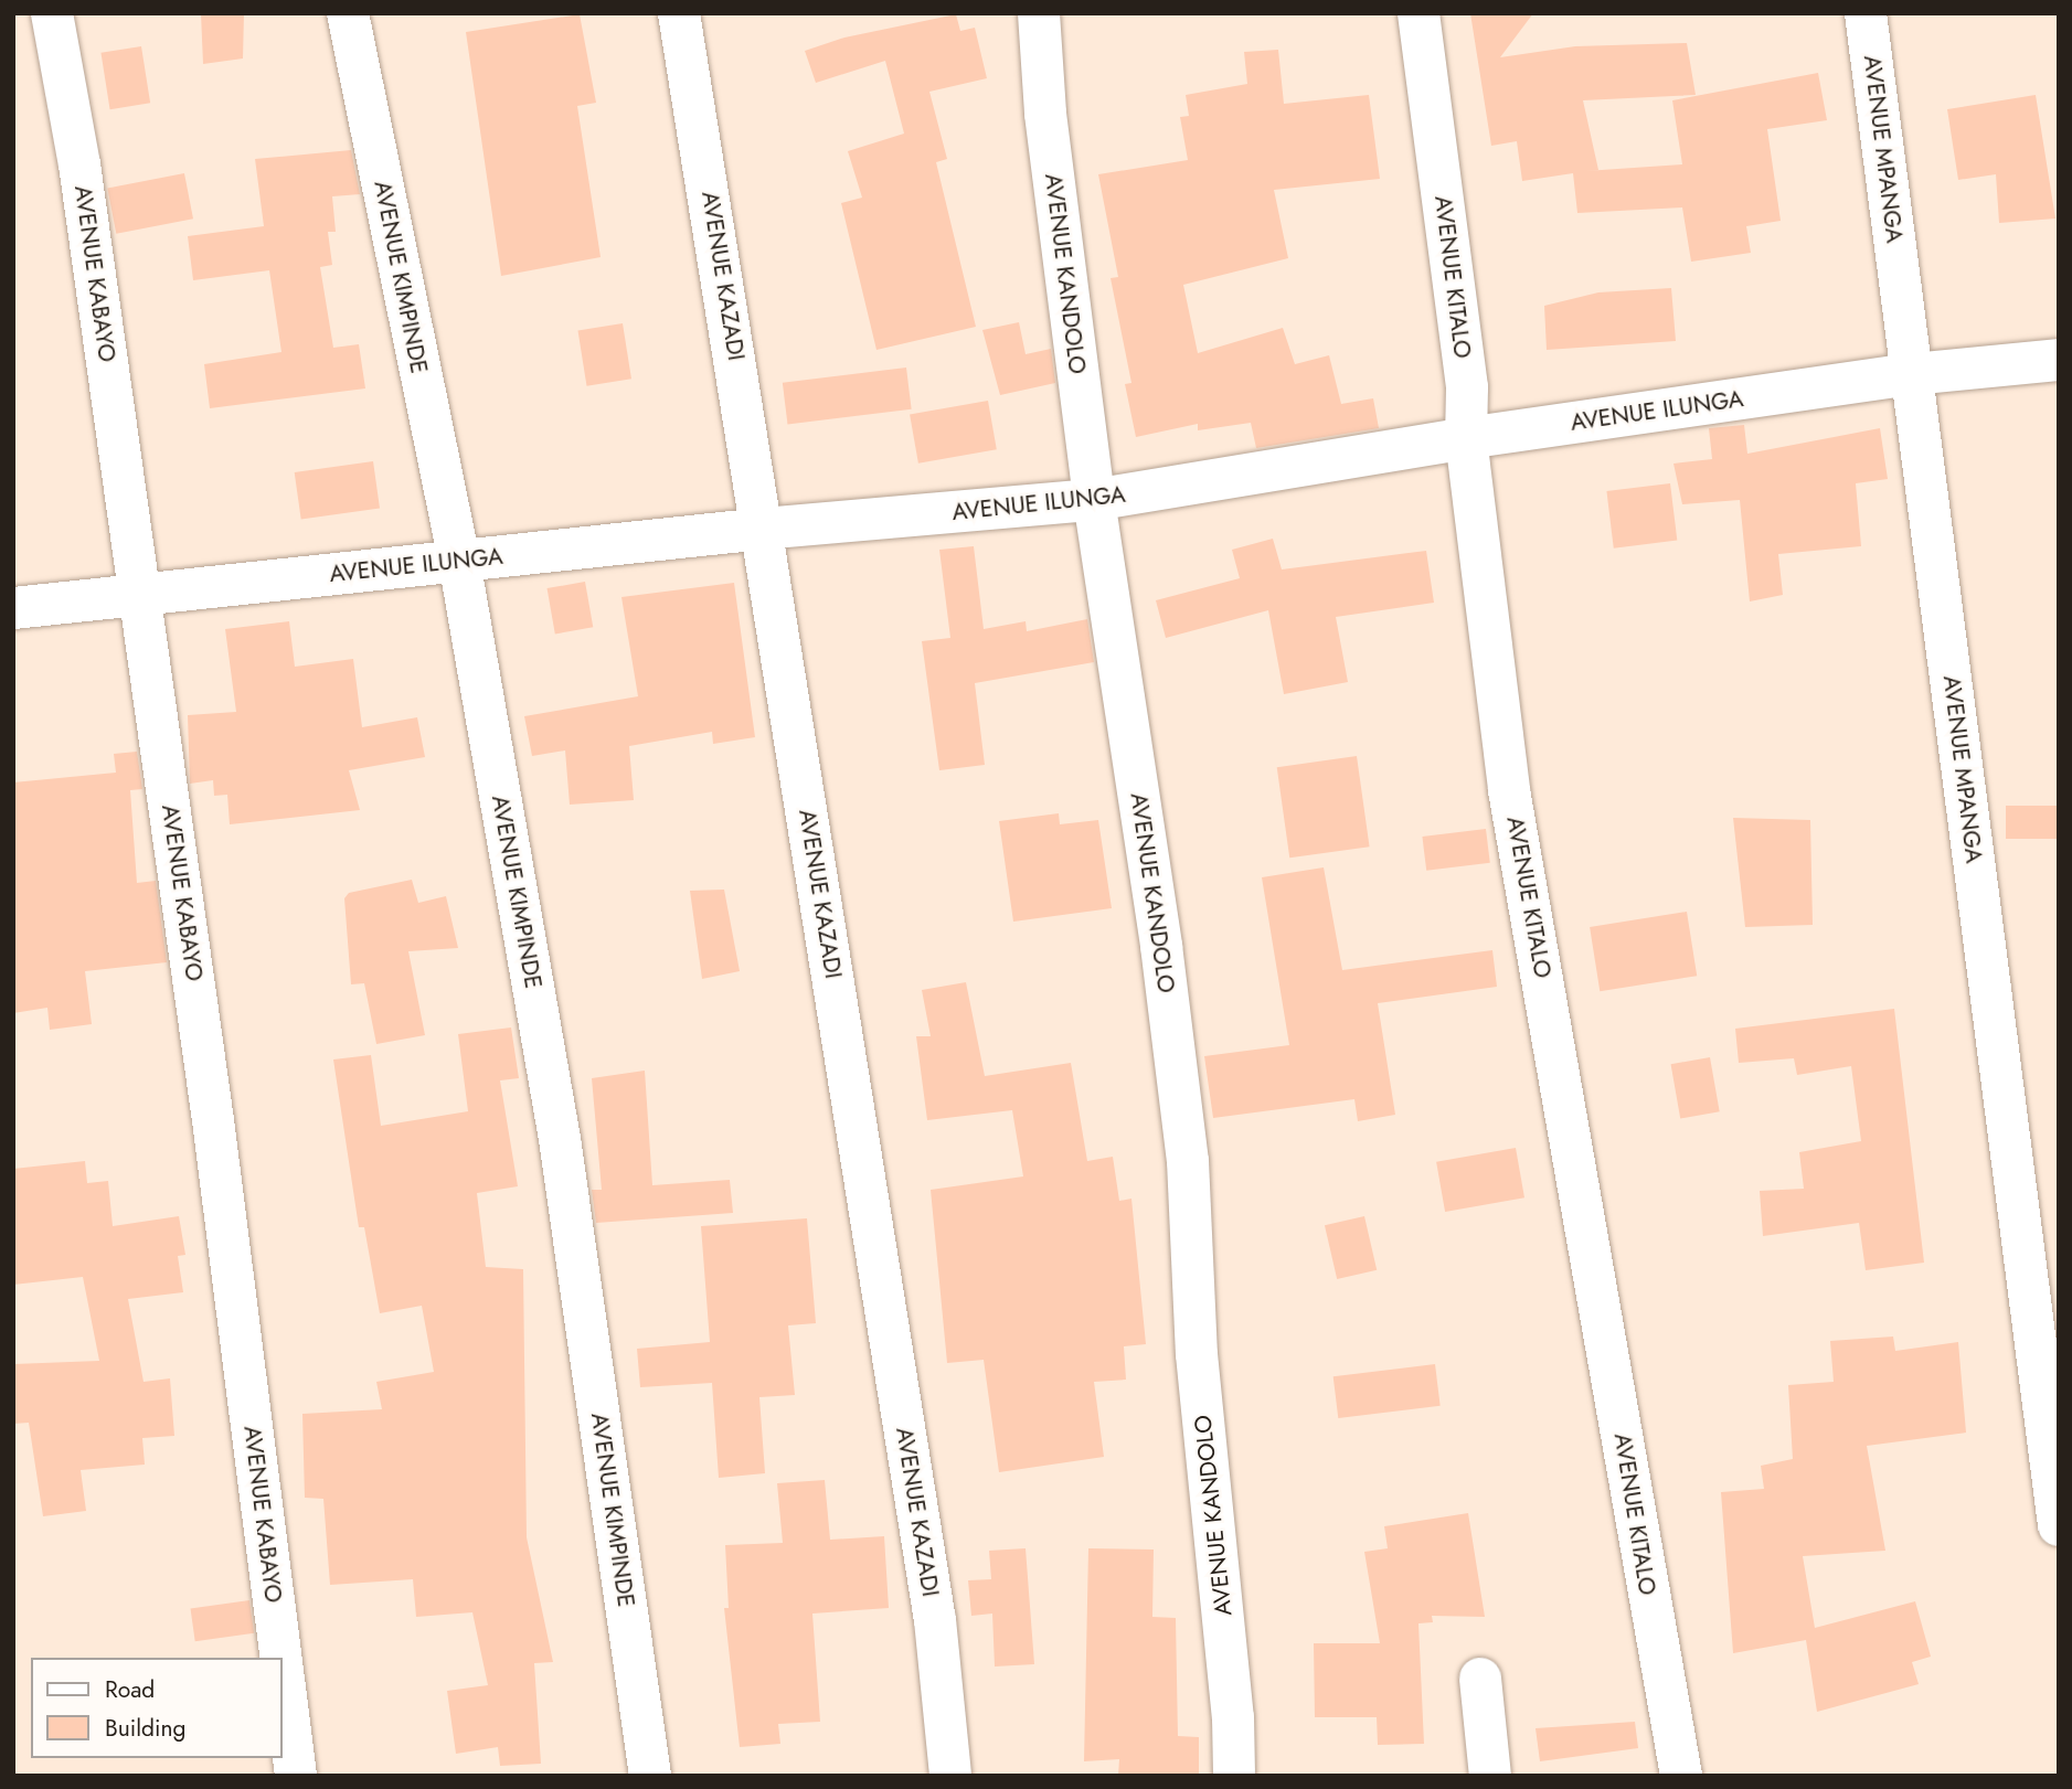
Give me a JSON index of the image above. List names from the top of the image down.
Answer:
{
  "streets": {
    "street": [
      "AVENUE MPANGA",
      "AVENUE KABAYO",
      "AVENUE KANDOLO",
      "AVENUE KAZADI",
      "AVENUE KIMPINDE",
      "AVENUE KITALO",
      "AVENUE ILUNGA"
    ]
  },
  "crossings": [
    ["AVENUE MPANGA", "AVENUE ILUNGA"],
    ["AVENUE KABAYO", "AVENUE ILUNGA"],
    ["AVENUE KANDOLO", "AVENUE ILUNGA"],
    ["AVENUE KAZADI", "AVENUE ILUNGA"],
    ["AVENUE KIMPINDE", "AVENUE ILUNGA"],
    ["AVENUE KITALO", "AVENUE ILUNGA"]
  ],
  "legend": ["Road", "Building"]
}
